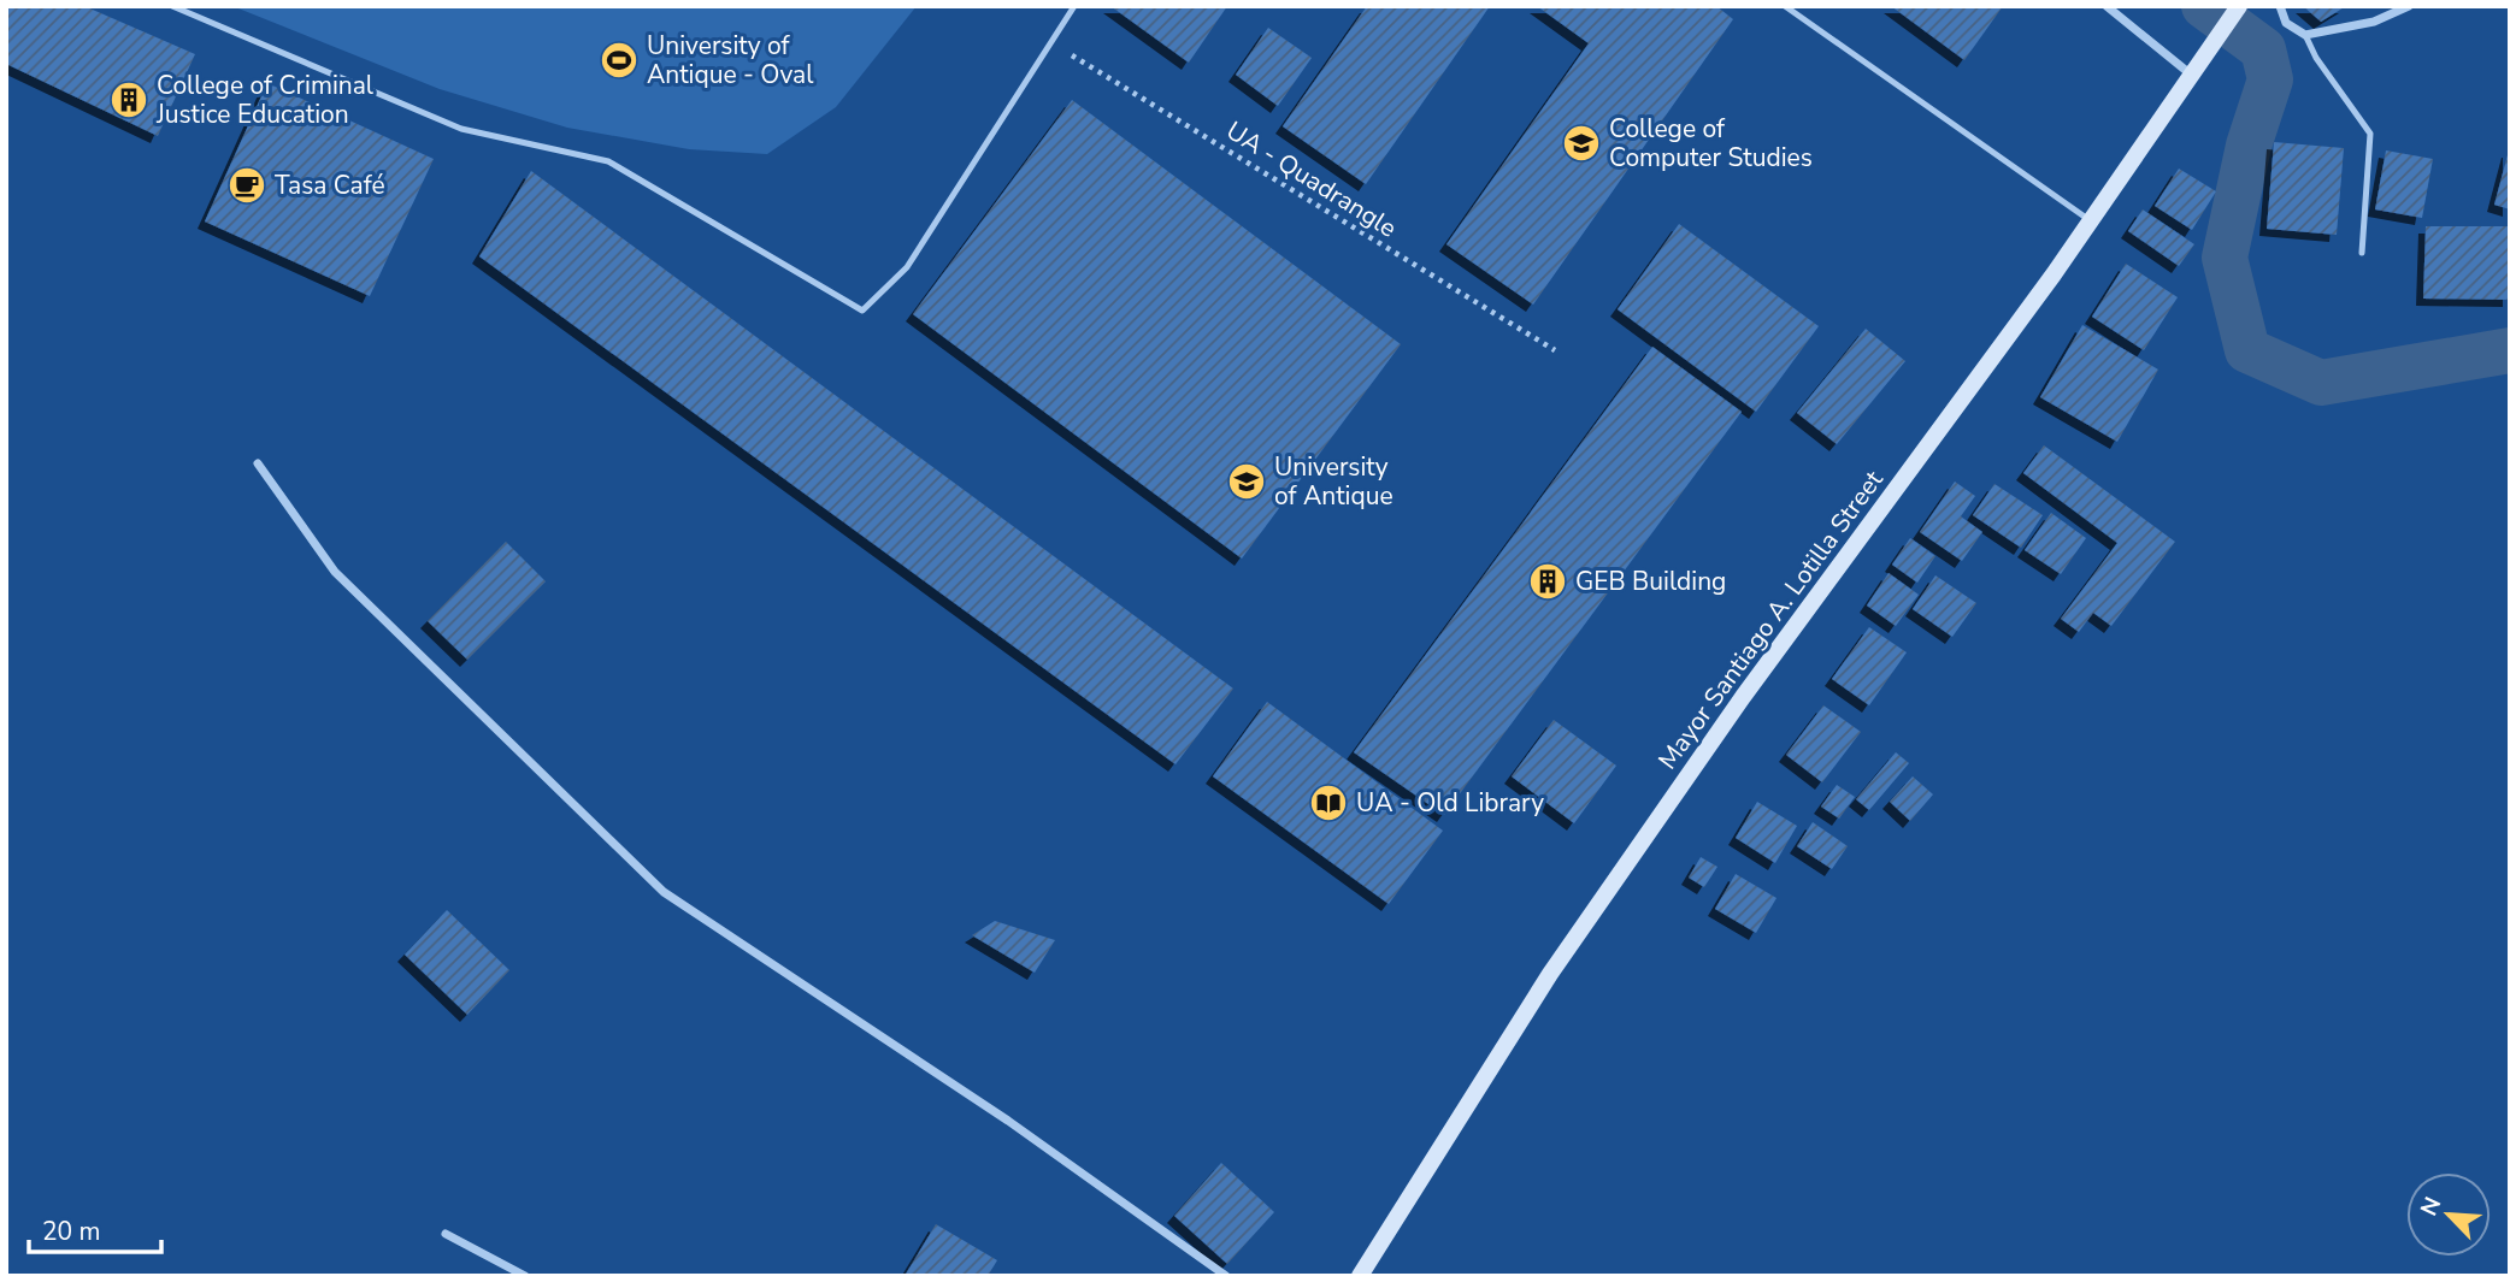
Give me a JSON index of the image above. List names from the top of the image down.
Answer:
{
  "streets": {
    "main road": ["Mayor Santiago A. Lotilla Street"],
    "path": ["UA - Quadrangle"]
  },
  "places": {
    "sports": ["University of Antique - Oval"],
    "building": ["College of Criminal Justice Education", "GEB Building"],
    "school or university": ["College of Computer Studies", "University of Antique"],
    "cafe": ["Tasa Café"],
    "library": ["UA - Old Library"]
  },
  "scale_bar": "20 m",
  "north": "top left"
}
